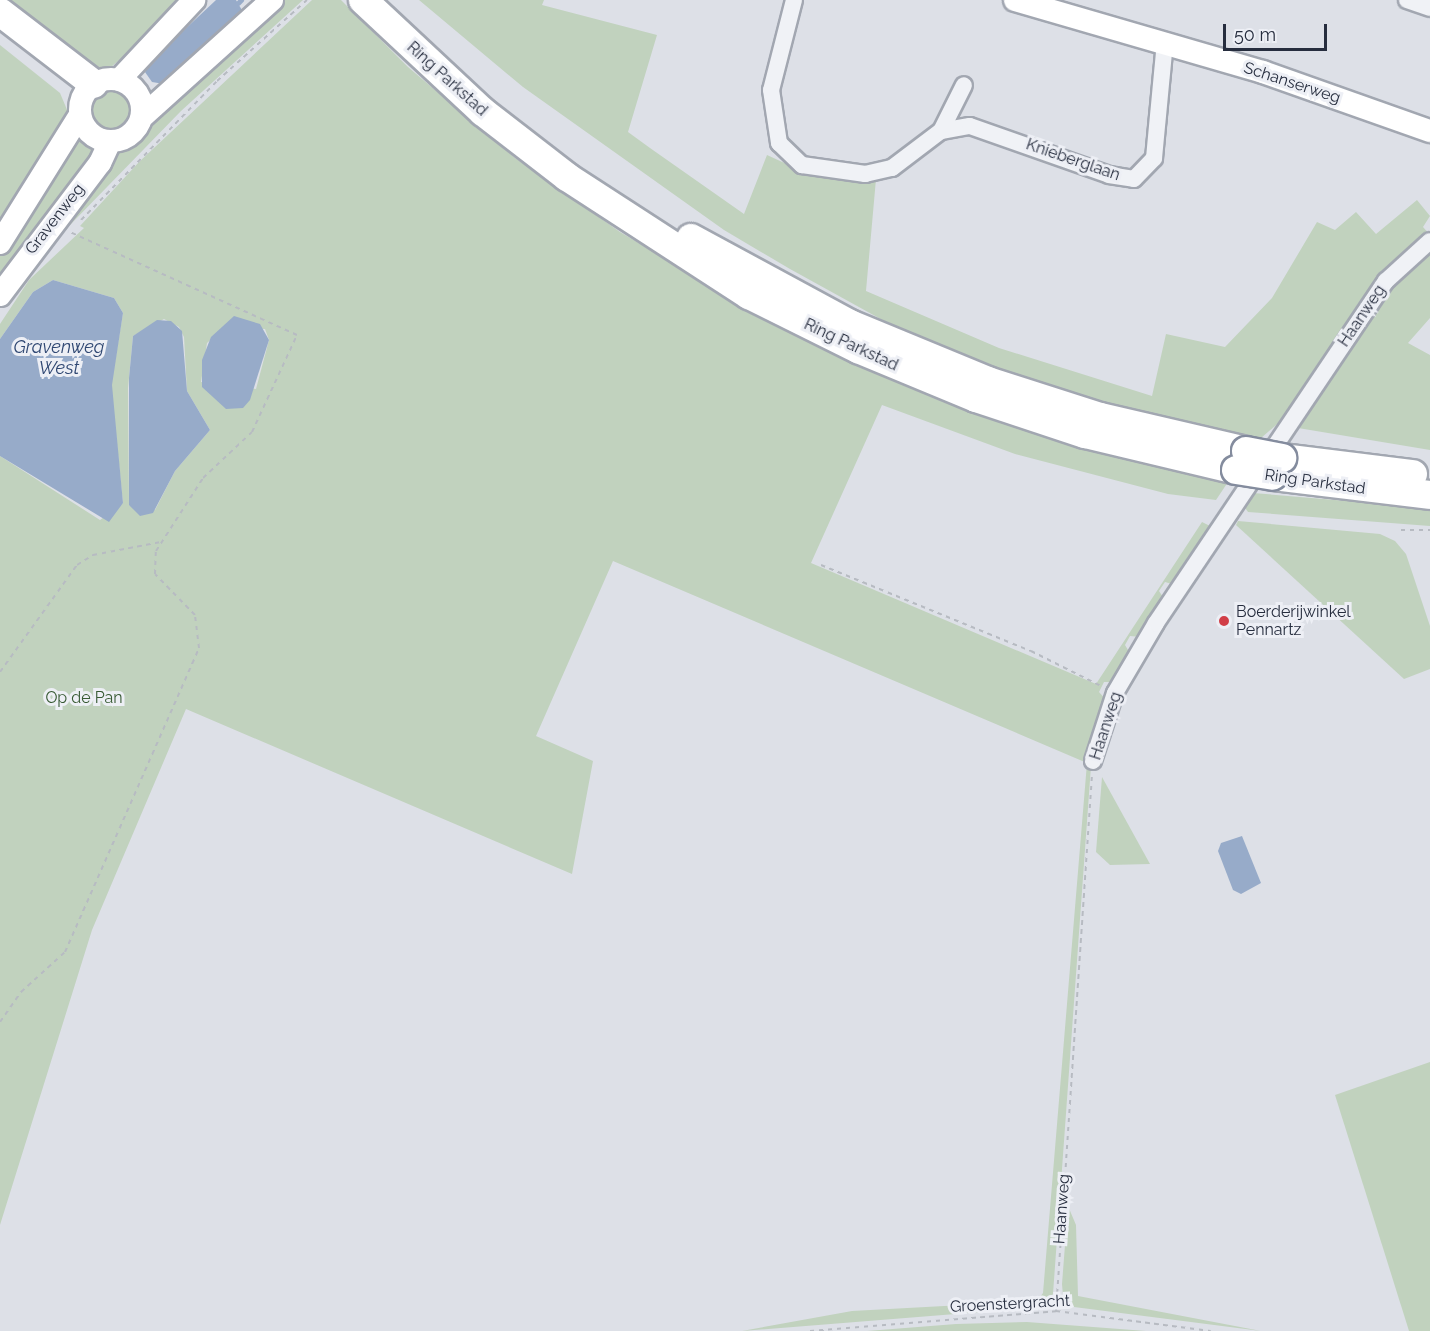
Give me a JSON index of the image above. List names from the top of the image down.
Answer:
{
  "streets": {
    "highway": ["Ring Parkstad"],
    "street": [
      "Schanserweg",
      "Knieberglaan",
      "Gravenweg",
      "Haanweg"
    ],
    "path": ["Groenstergracht"]
  },
  "crossings": [
    ["Schanserweg", "Knieberglaan"],
    ["Haanweg", "Groenstergracht"]
  ],
  "water": ["Gravenweg West"],
  "parks": ["Op de Pan"],
  "places": ["Boerderijwinkel Pennartz"],
  "scale_bar": "50 m"
}
